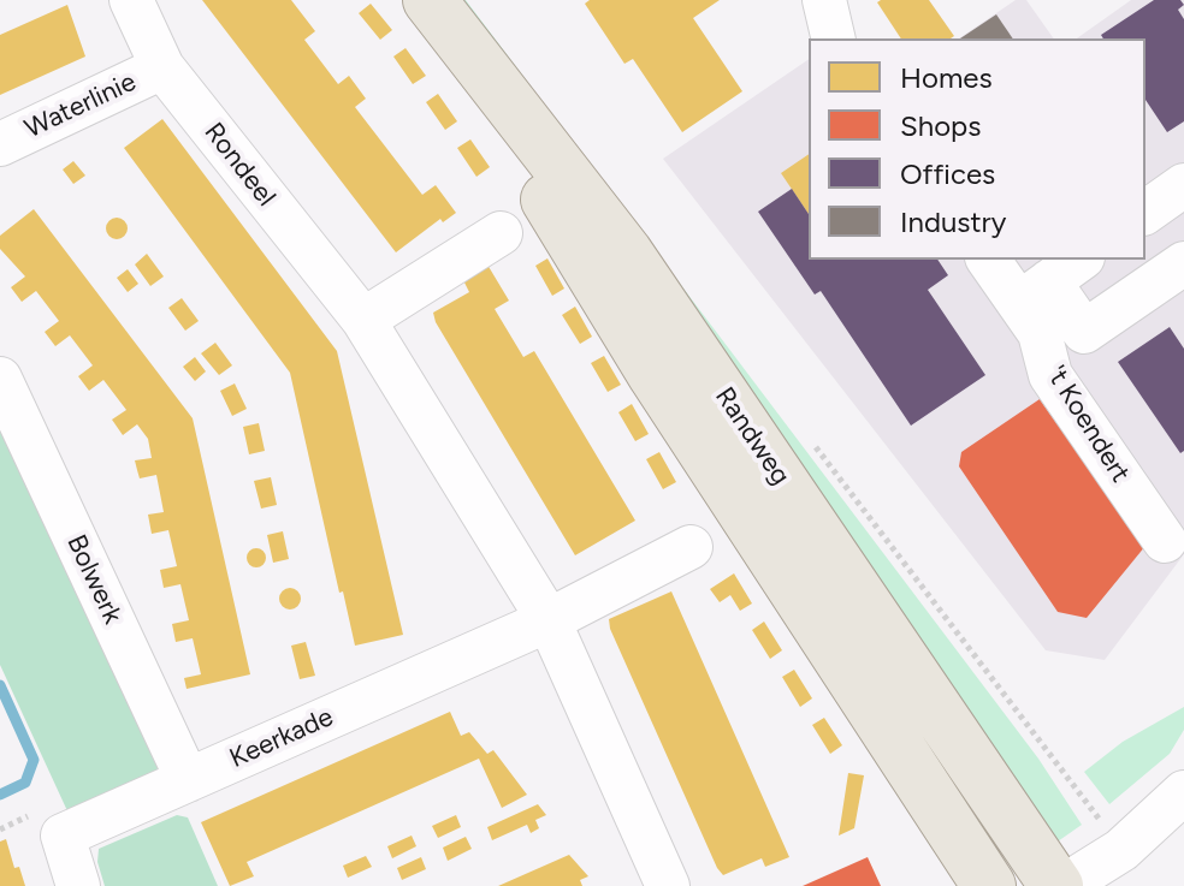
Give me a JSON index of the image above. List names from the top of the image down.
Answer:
{
  "streets": {
    "main road": ["Randweg"],
    "street": [
      "Waterlinie",
      "Rondeel",
      "'t Koendert",
      "Bolwerk",
      "Keerkade"
    ]
  },
  "crossings": [
    ["Waterlinie", "Rondeel"],
    ["Rondeel", "Keerkade"],
    ["Bolwerk", "Keerkade"]
  ],
  "legend": [
    "Homes",
    "Shops",
    "Offices",
    "Industry"
  ]
}
